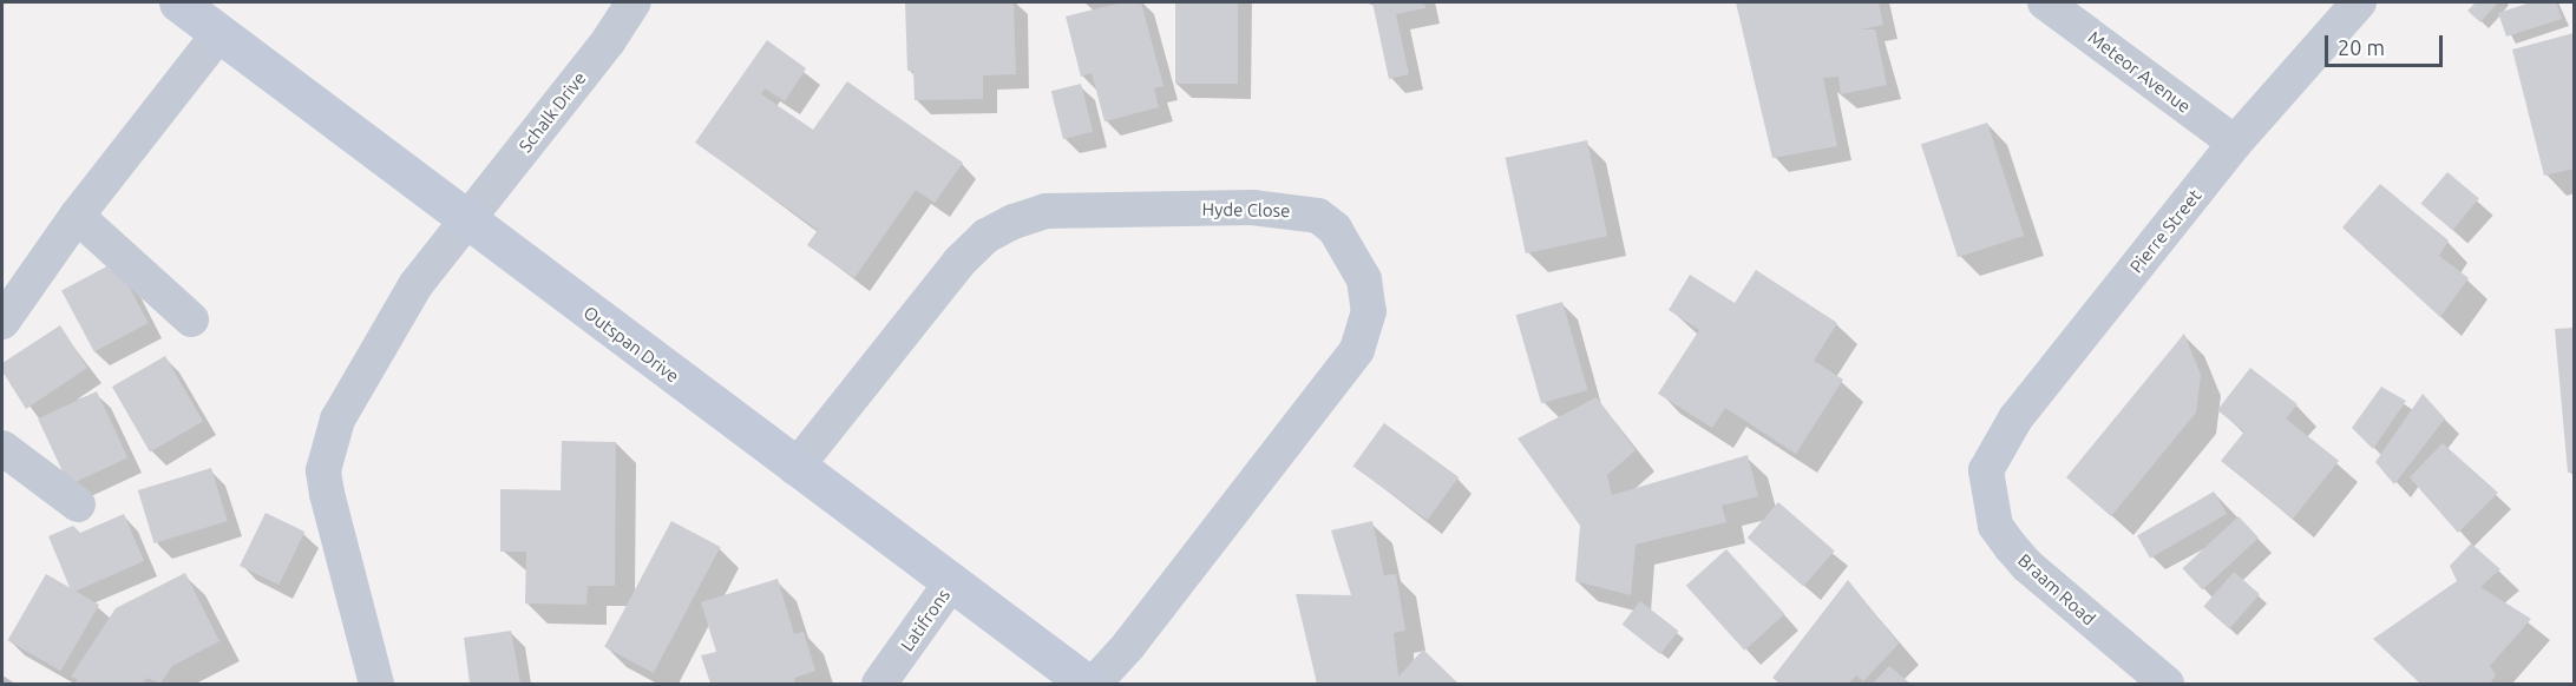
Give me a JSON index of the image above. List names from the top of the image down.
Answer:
{
  "streets": {
    "street": [
      "Meteor Avenue",
      "Schalk Drive",
      "Hyde Close",
      "Pierre Street",
      "Outspan Drive",
      "Braam Road",
      "Latifrons"
    ]
  },
  "crossings": [
    ["Meteor Avenue", "Pierre Street"],
    ["Schalk Drive", "Outspan Drive"],
    ["Hyde Close", "Outspan Drive"],
    ["Pierre Street", "Braam Road"],
    ["Outspan Drive", "Latifrons"]
  ],
  "scale_bar": "20 m"
}
